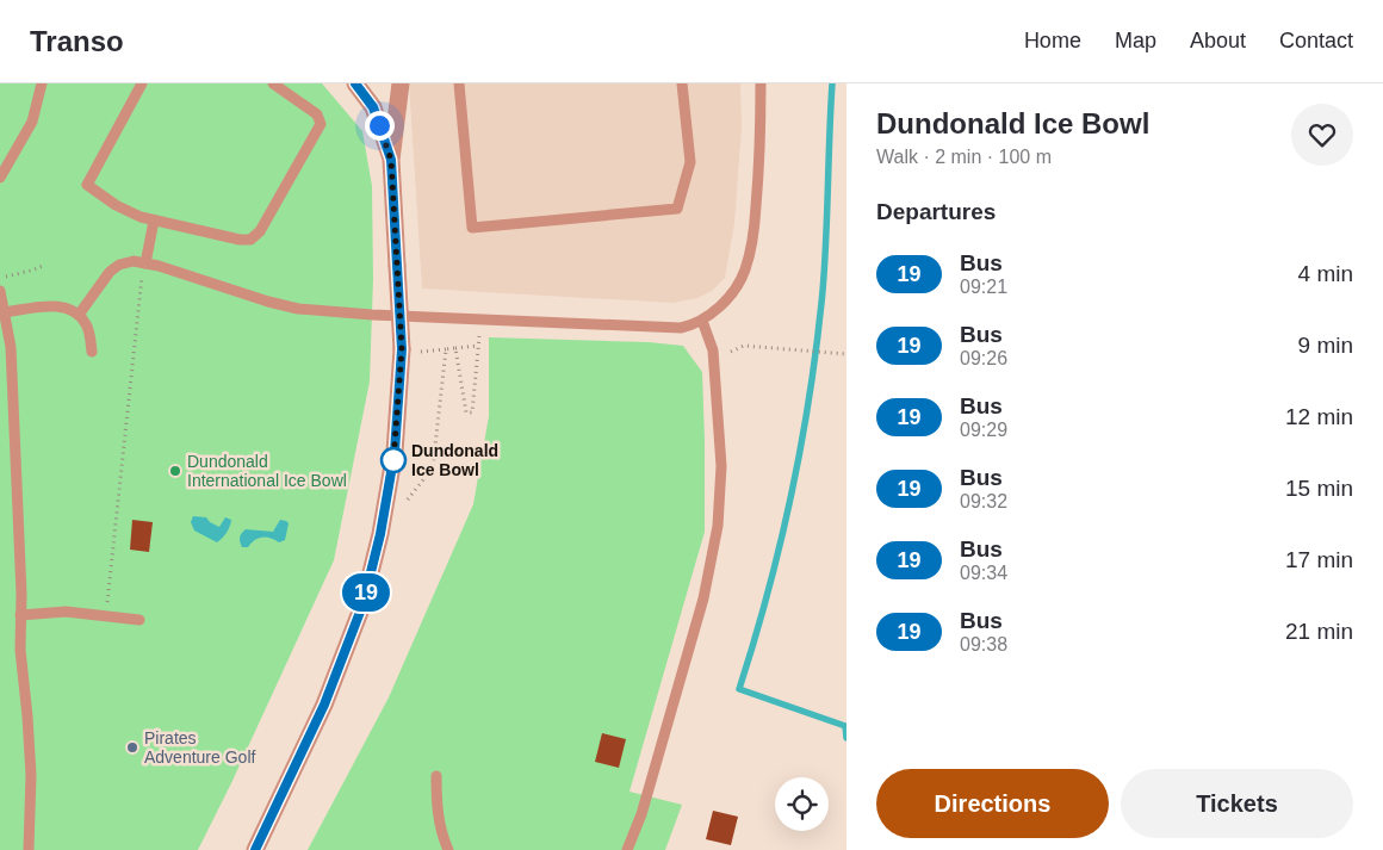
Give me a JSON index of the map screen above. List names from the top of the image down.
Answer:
{
  "places": ["Dundonald Ice Bowl", "Dundonald International Ice Bowl", "Pirates Adventure Golf"],
  "lines": ["bus line 19"],
  "page": {
    "header": "Transo",
    "nav": [
      "Home",
      "Map",
      "About",
      "Contact"
    ],
    "on_map": "19",
    "heading": [
      ["Dundonald Ice Bowl", "Walk · 2 min · 100 m"],
      "Departures"
    ],
    "list": [
      {
        "mark": "19",
        "name": "Bus",
        "note": "09:21",
        "value": "4 min"
      },
      {
        "mark": "19",
        "name": "Bus",
        "note": "09:26",
        "value": "9 min"
      },
      {
        "mark": "19",
        "name": "Bus",
        "note": "09:29",
        "value": "12 min"
      },
      {
        "mark": "19",
        "name": "Bus",
        "note": "09:32",
        "value": "15 min"
      },
      {
        "mark": "19",
        "name": "Bus",
        "note": "09:34",
        "value": "17 min"
      },
      {
        "mark": "19",
        "name": "Bus",
        "note": "09:38",
        "value": "21 min"
      }
    ],
    "buttons": ["Directions", "Tickets"]
  }
}
